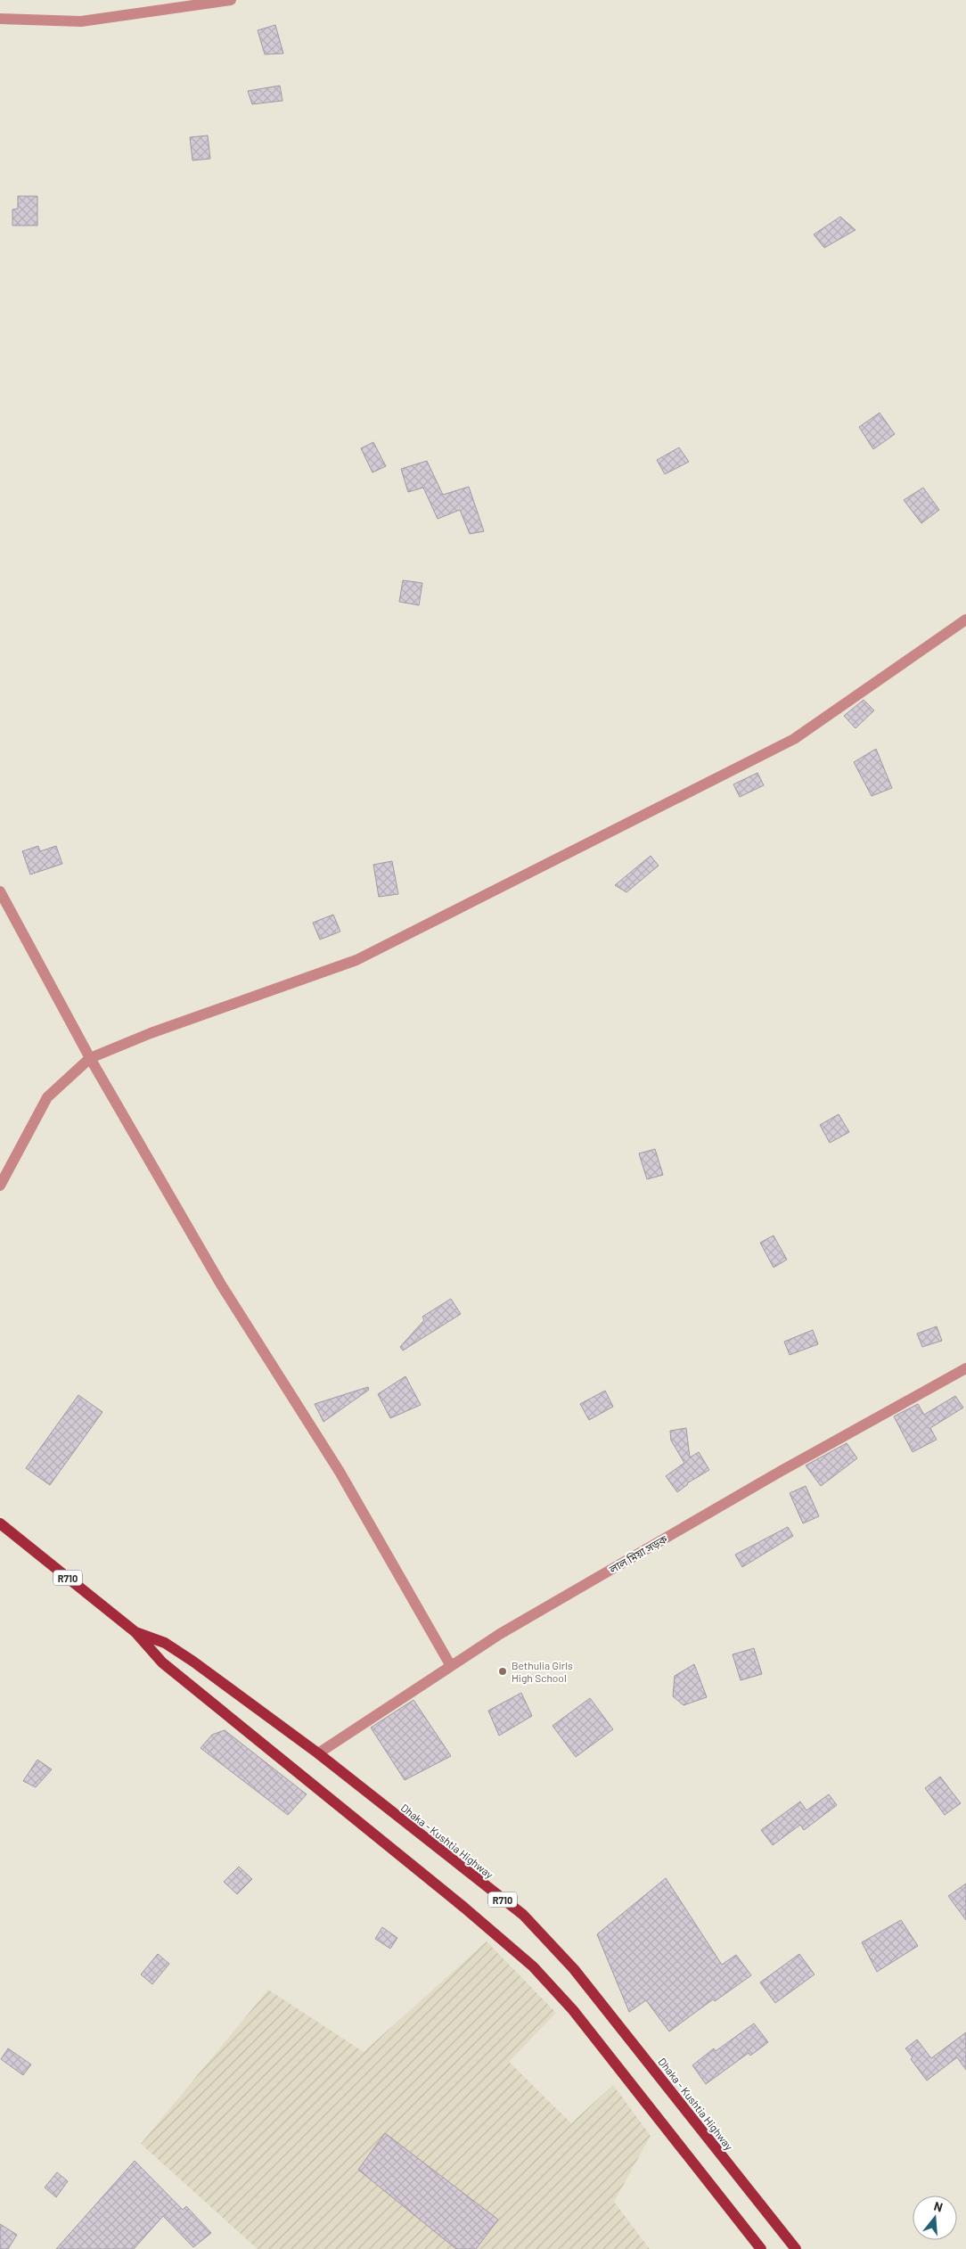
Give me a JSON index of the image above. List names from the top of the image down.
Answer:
{
  "streets": {
    "main road": ["R710", "Dhaka - Kushtia Highway"],
    "street": ["লাল মিয়া সড়ক"]
  },
  "crossings": [
    ["লাল মিয়া সড়ক", "Dhaka - Kushtia Highway"]
  ],
  "places": ["Bethulia Girls High School"],
  "north": "top"
}
